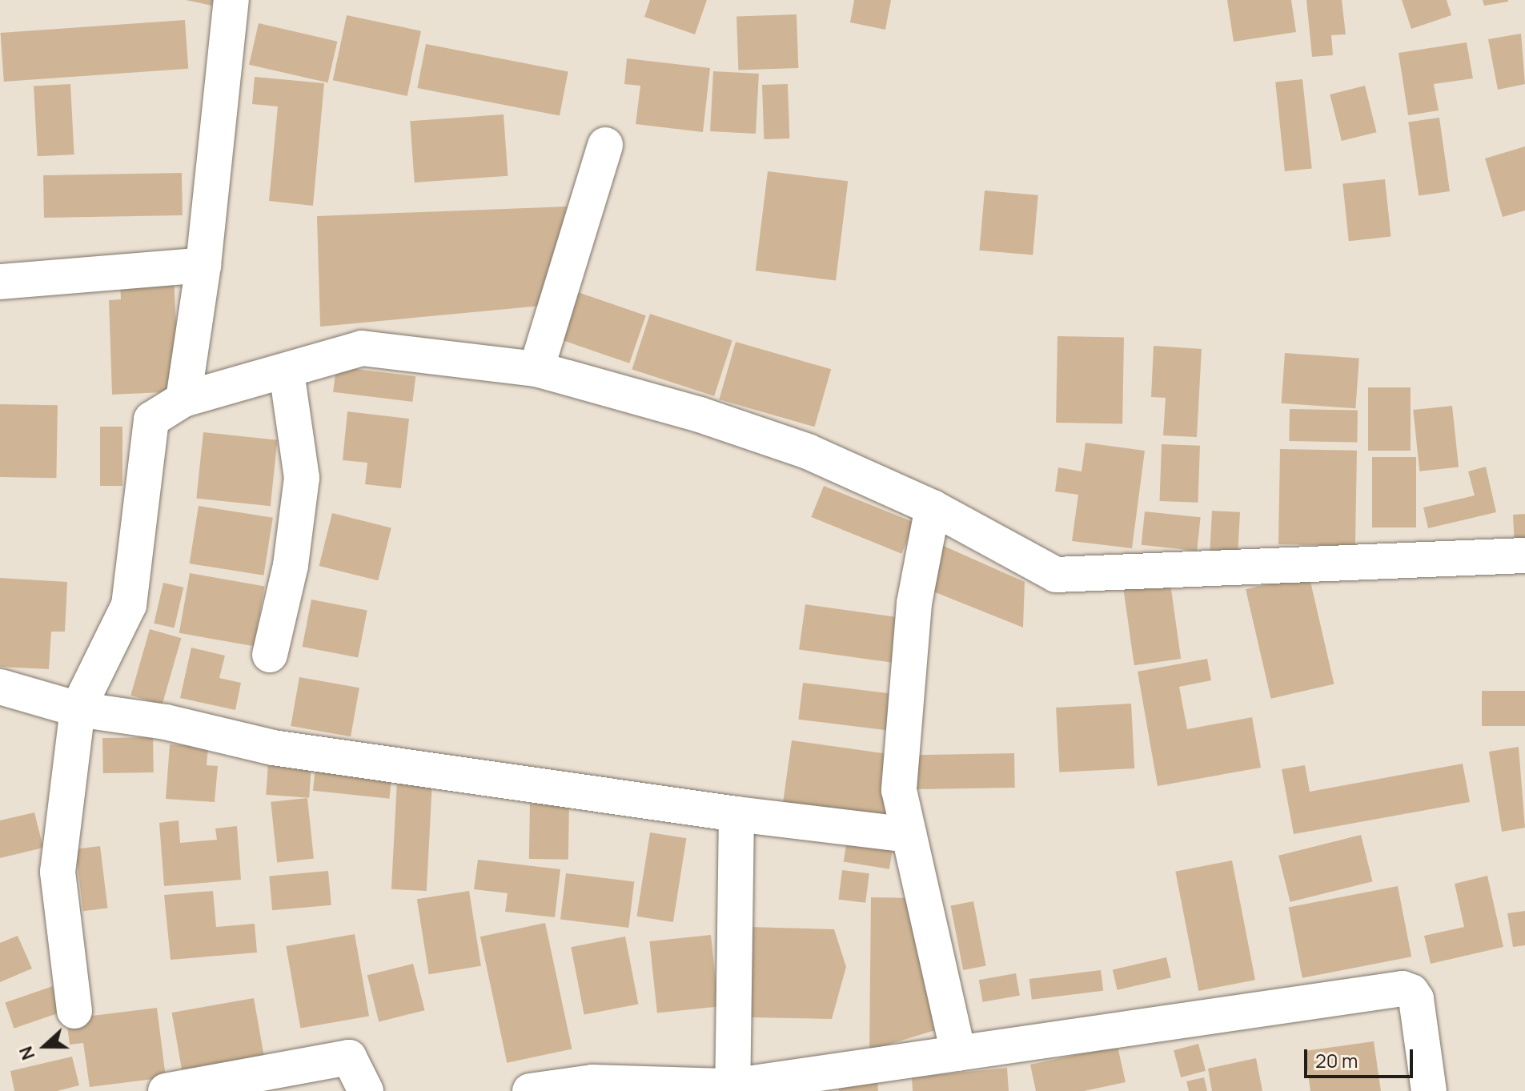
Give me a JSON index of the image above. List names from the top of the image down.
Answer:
{
  "scale_bar": "20 m",
  "north": "left"
}
